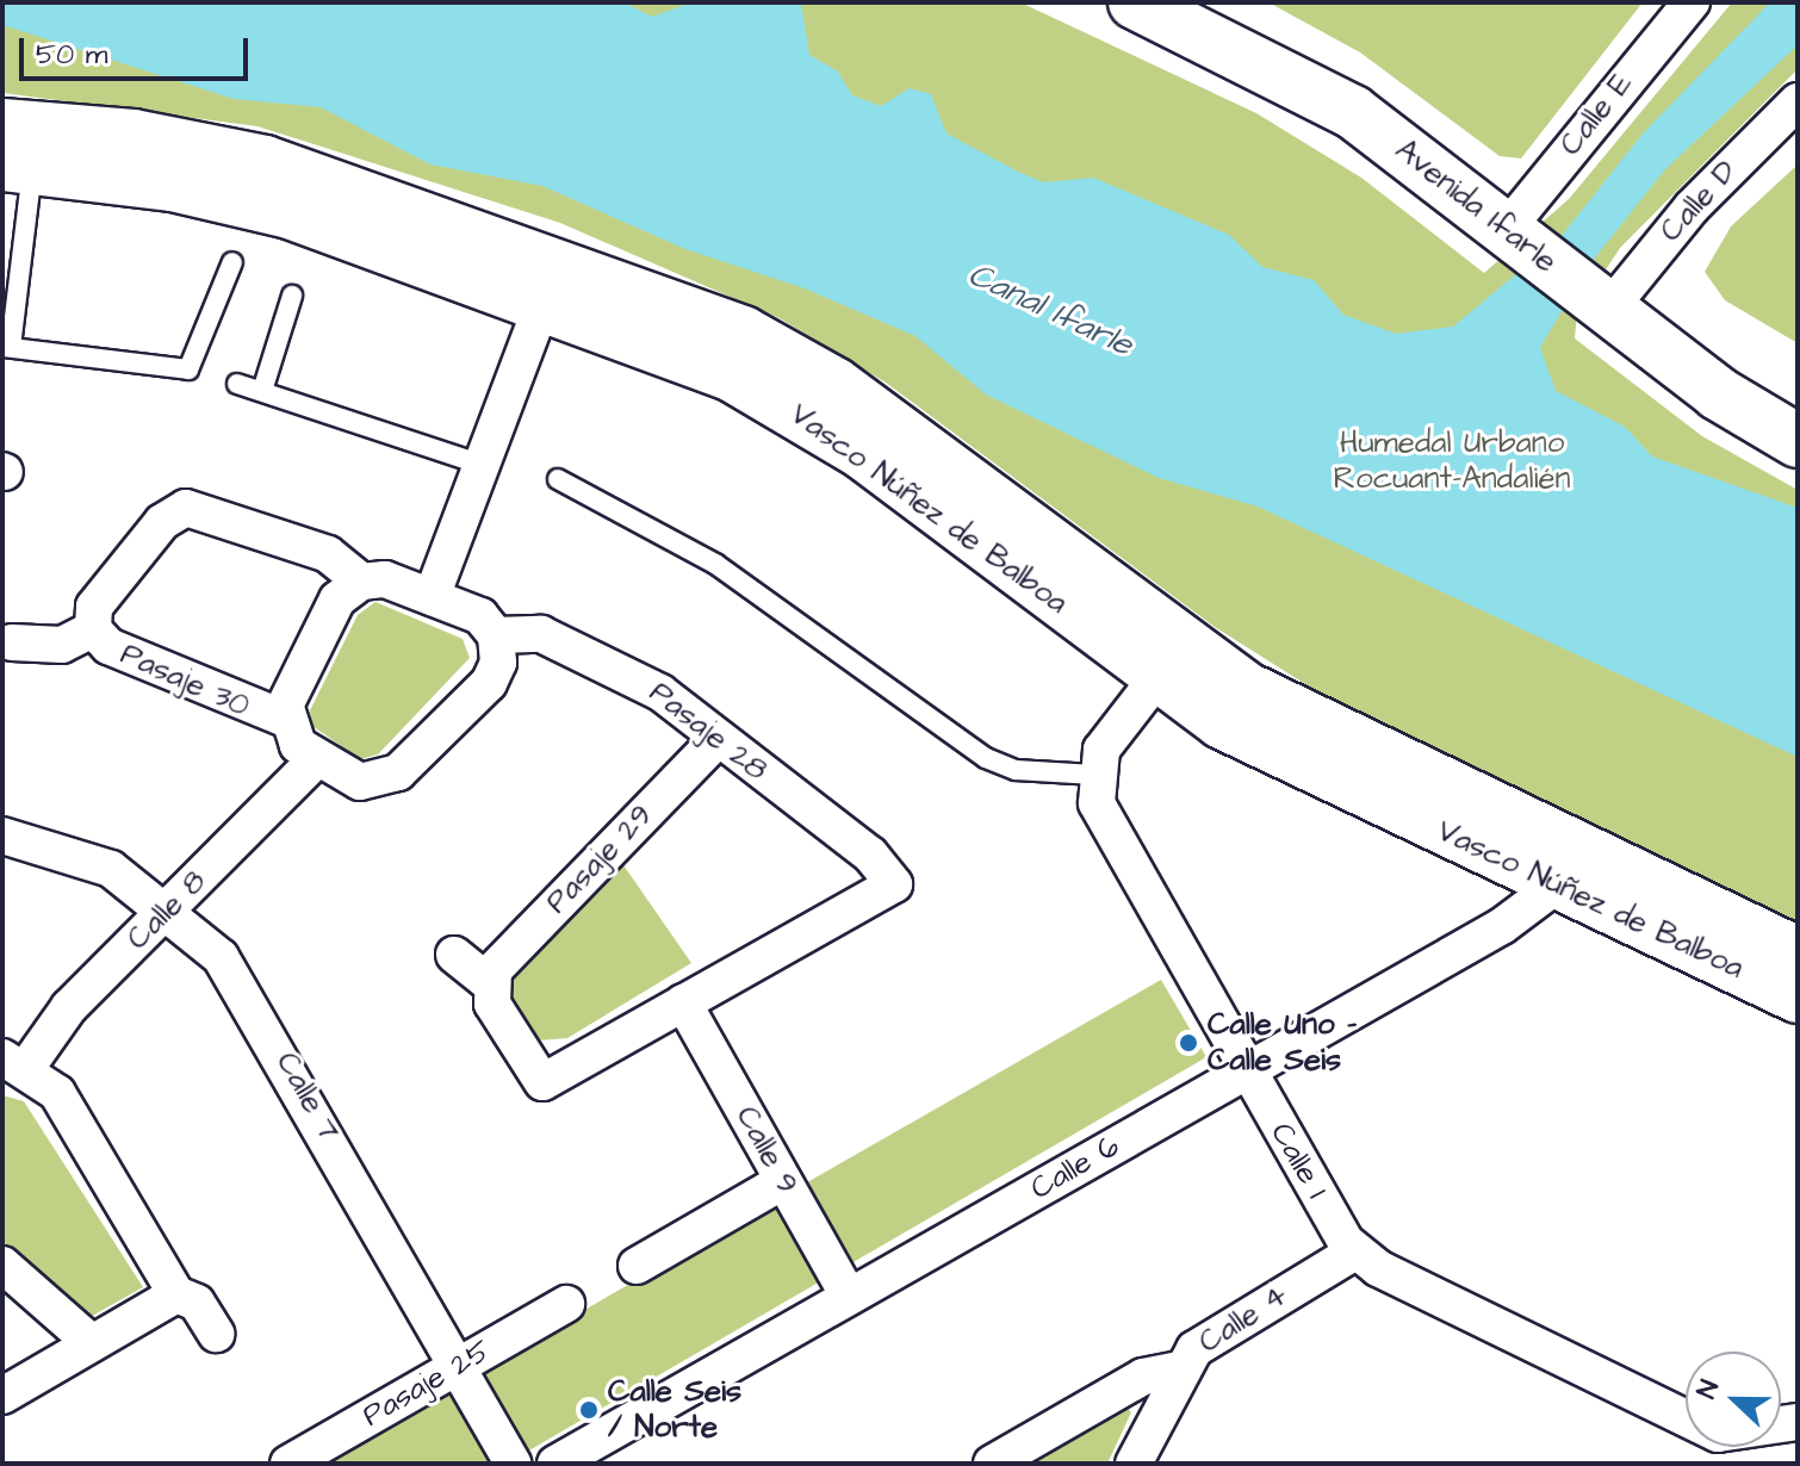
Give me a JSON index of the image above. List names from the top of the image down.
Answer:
{
  "streets": {
    "street": [
      "Calle E",
      "Calle D",
      "Avenida Ifarle",
      "Vasco Núñez de Balboa",
      "Pasaje 30",
      "Pasaje 28",
      "Pasaje 29",
      "Calle 8",
      "Calle 7",
      "Calle 9",
      "Calle 1",
      "Calle 6",
      "Calle 4",
      "Pasaje 25"
    ]
  },
  "crossings": [
    ["Calle E", "Avenida Ifarle"],
    ["Calle D", "Avenida Ifarle"],
    ["Vasco Núñez de Balboa", "Calle 6"],
    ["Pasaje 30", "Pasaje 28"],
    ["Pasaje 30", "Calle 8"],
    ["Pasaje 28", "Pasaje 29"],
    ["Pasaje 28", "Calle 8"],
    ["Pasaje 28", "Calle 9"],
    ["Calle 8", "Calle 7"],
    ["Calle 7", "Pasaje 25"],
    ["Calle 9", "Calle 6"],
    ["Calle 1", "Calle 6"],
    ["Calle 1", "Calle 4"]
  ],
  "water": ["Canal Ifarle"],
  "parks": ["Humedal Urbano Rocuant-Andalién"],
  "places": ["Calle Uno - Calle Seis", "Calle Seis / Norte"],
  "scale_bar": "50 m",
  "north": "left"
}
